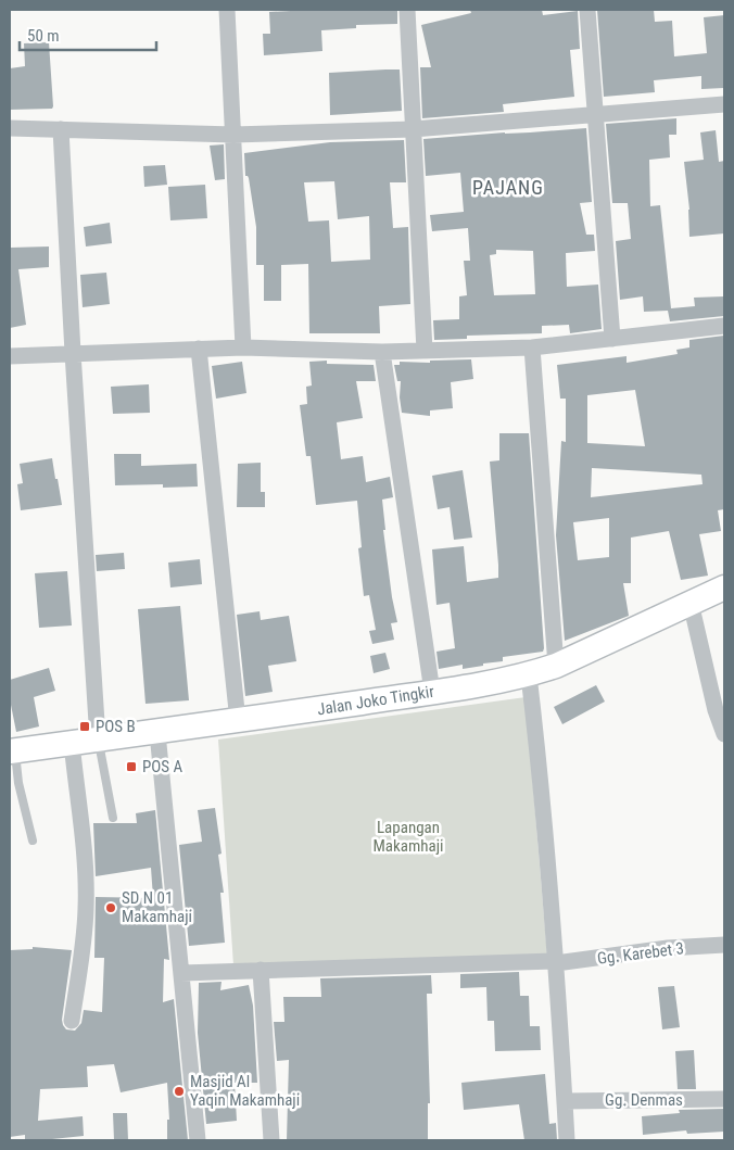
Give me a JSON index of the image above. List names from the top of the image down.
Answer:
{
  "streets": {
    "main road": ["Jalan Joko Tingkir"],
    "street": ["Gg. Karebet 3", "Gg. Denmas"]
  },
  "districts": ["PAJANG"],
  "parks": ["Lapangan Makamhaji"],
  "places": {
    "transit": ["POS B", "POS A"],
    "other": ["SD N 01 Makamhaji", "Masjid Al Yaqin Makamhaji"]
  },
  "scale_bar": "50 m"
}
